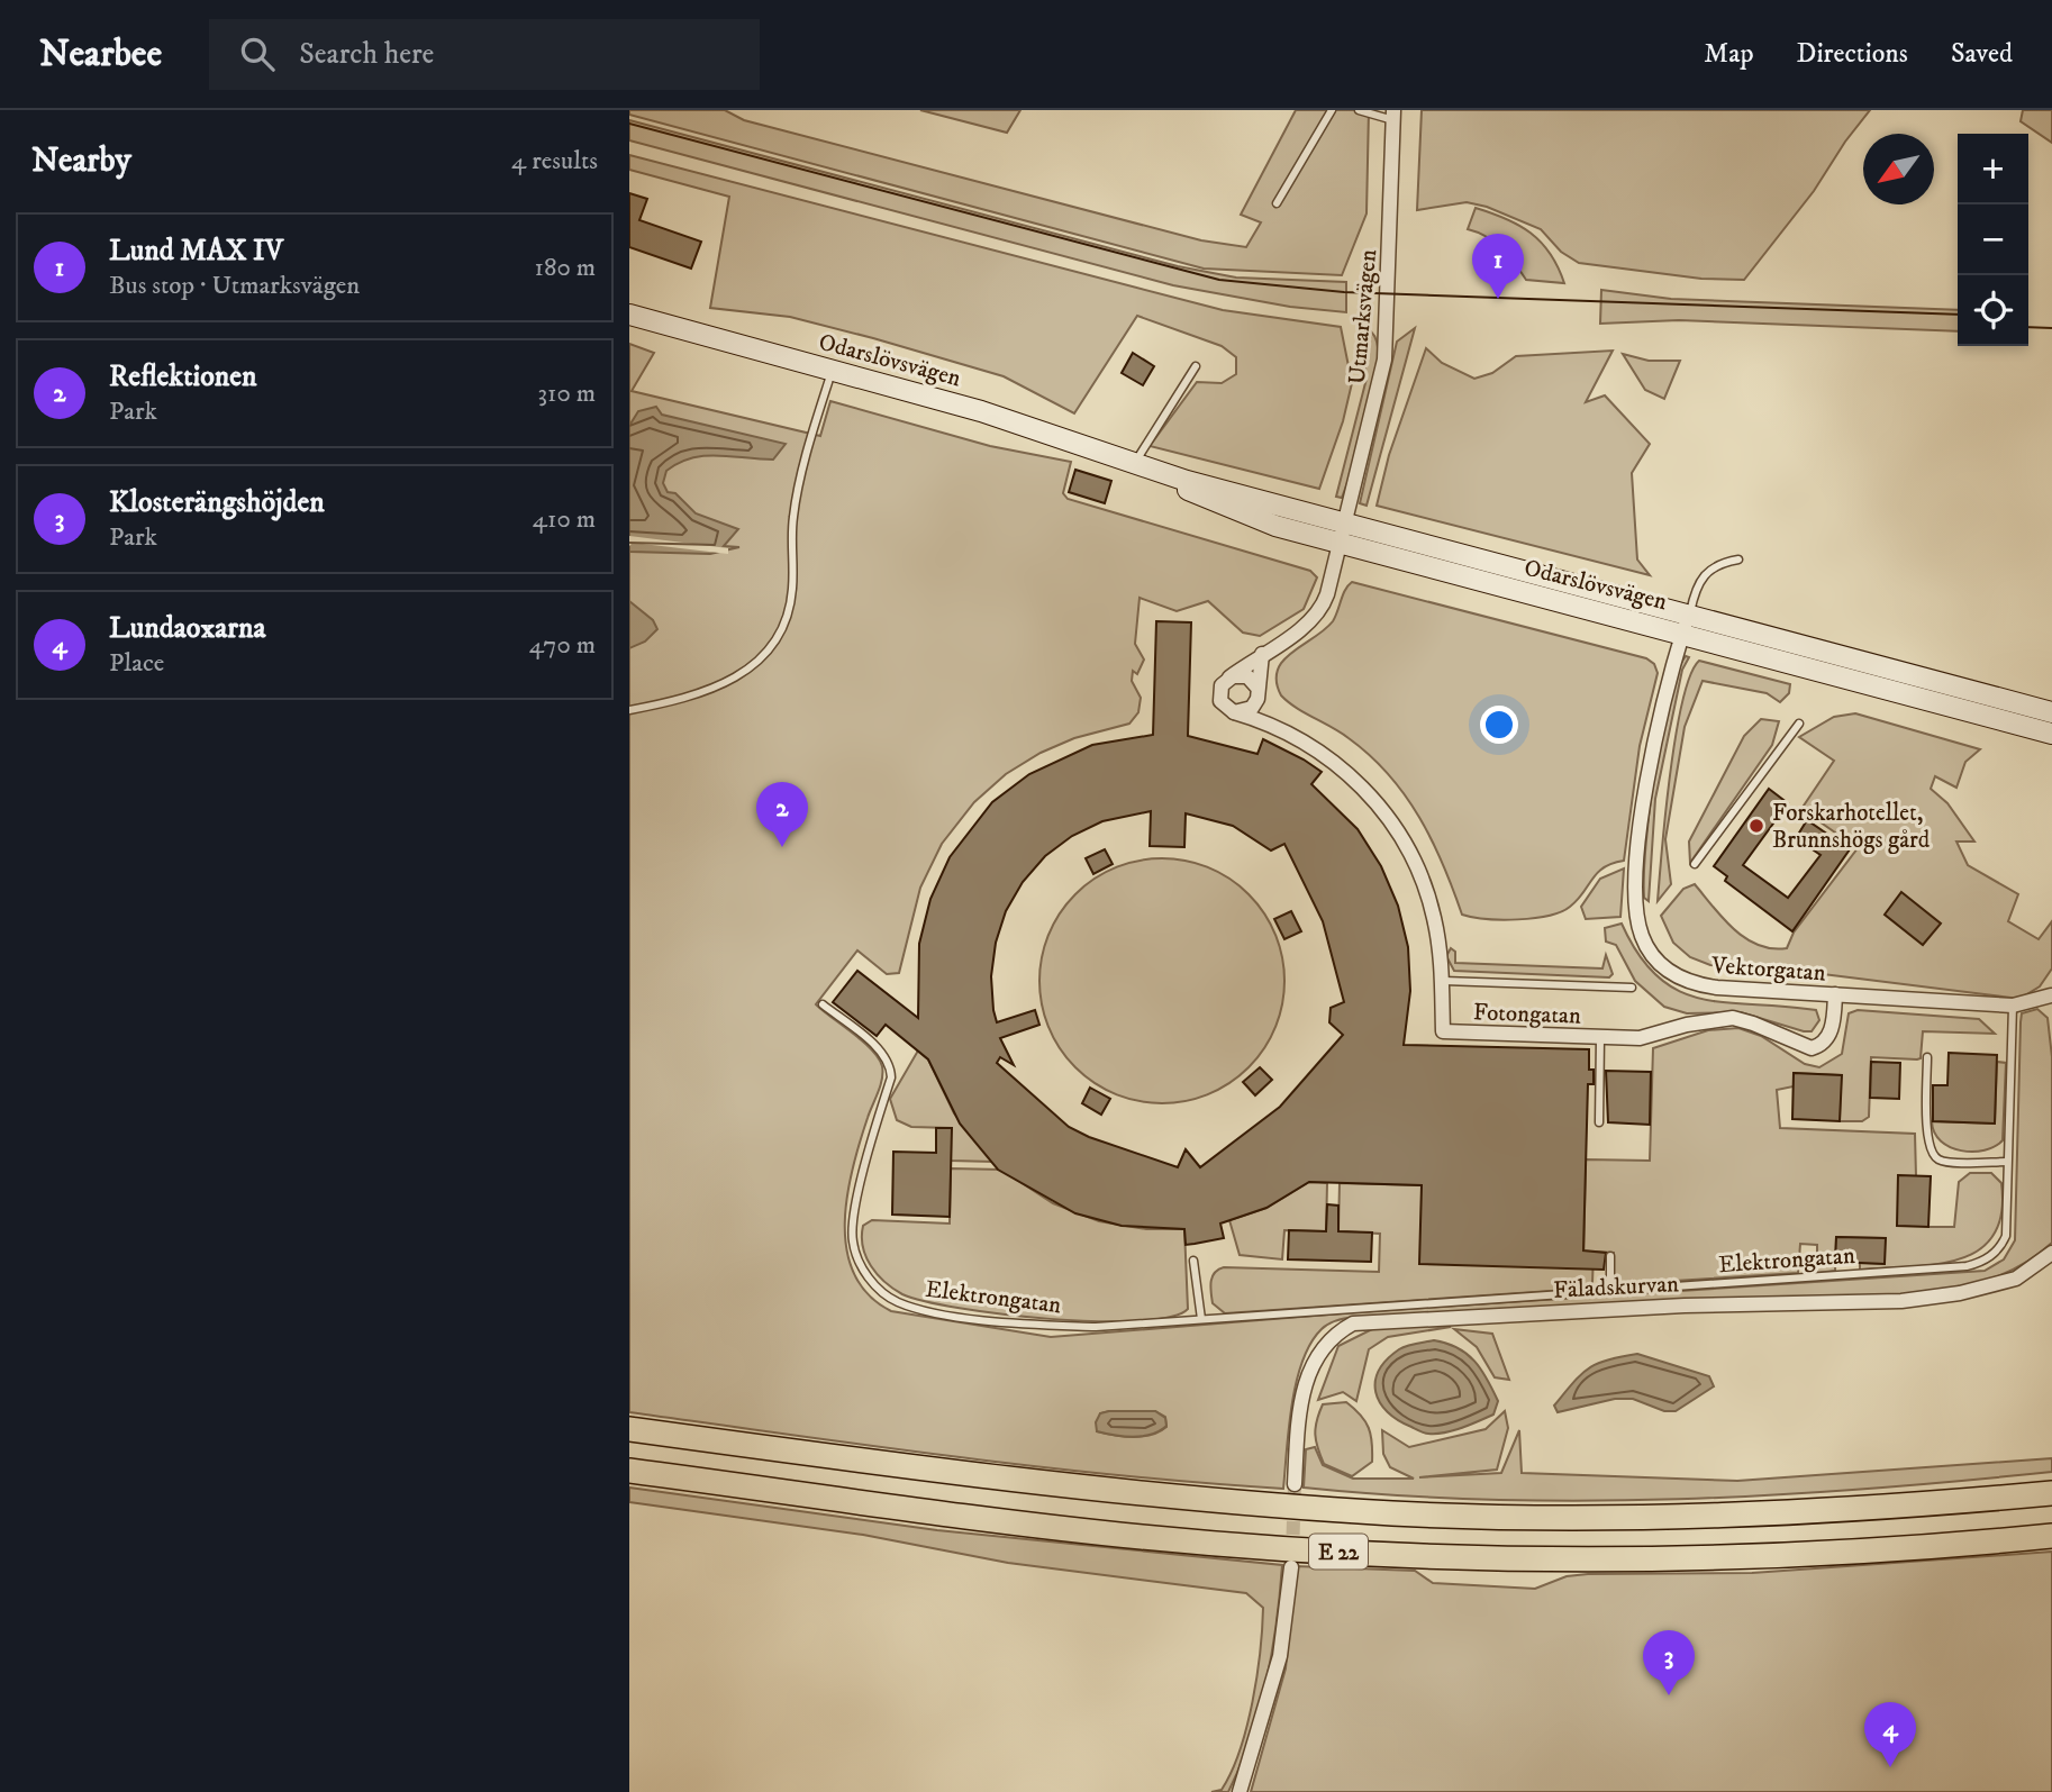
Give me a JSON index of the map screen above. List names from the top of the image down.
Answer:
{
  "streets": {
    "highway": ["E 22"],
    "main road": ["Odarslövsvägen"],
    "street": [
      "Utmarksvägen",
      "Vektorgatan",
      "Fotongatan",
      "Fäladskurvan"
    ],
    "lane": ["Elektrongatan"]
  },
  "crossings": [
    ["Utmarksvägen", "Odarslövsvägen"],
    ["Odarslövsvägen", "Vektorgatan"],
    ["Vektorgatan", "Fotongatan"],
    ["Vektorgatan", "Elektrongatan"]
  ],
  "places": ["Forskarhotellet, Brunnshögs gård"],
  "north": "bottom left",
  "page": {
    "header": "Nearbee",
    "search": "Search here",
    "nav": ["Map", "Directions", "Saved"],
    "heading": ["Nearby", "4 results"],
    "map_buttons": ["+", "−"],
    "list": [
      {
        "mark": "1",
        "name": "Lund MAX IV",
        "note": "Bus stop · Utmarksvägen",
        "value": "180 m"
      },
      {
        "mark": "2",
        "name": "Reflektionen",
        "note": "Park",
        "value": "310 m"
      },
      {
        "mark": "3",
        "name": "Klosterängshöjden",
        "note": "Park",
        "value": "410 m"
      },
      {
        "mark": "4",
        "name": "Lundaoxarna",
        "note": "Place",
        "value": "470 m"
      }
    ],
    "pins": [
      "1",
      "2",
      "3",
      "4"
    ]
  }
}
